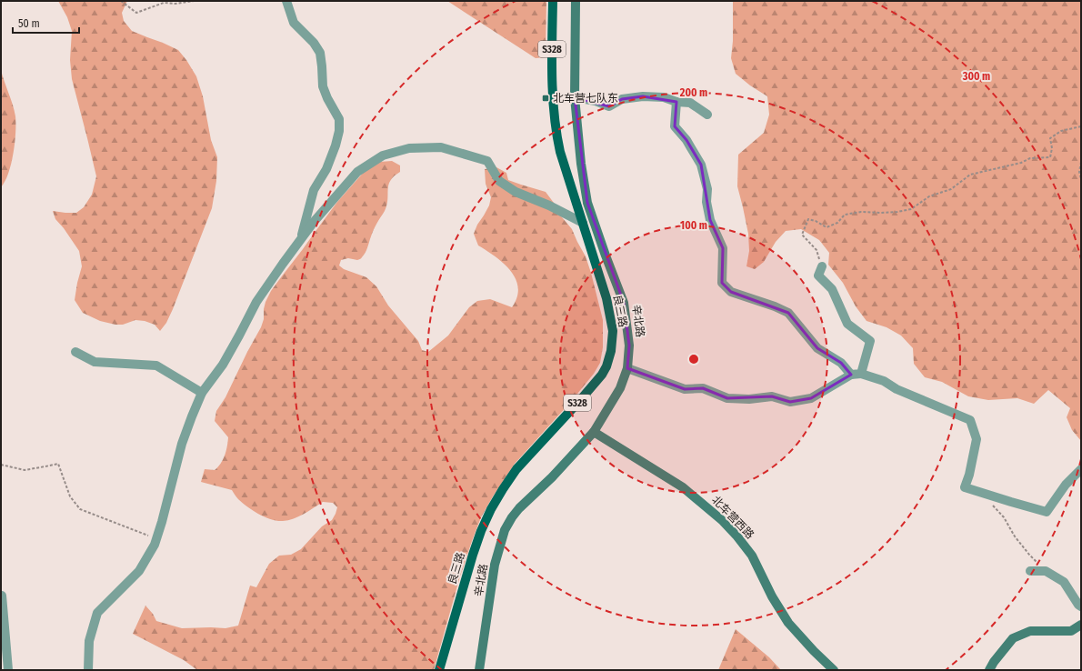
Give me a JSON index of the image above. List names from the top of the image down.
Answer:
{
  "streets": {
    "main road": ["S328", "良三路"],
    "street": ["辛北路", "北车营西路"]
  },
  "crossings": [
    ["辛北路", "北车营西路"]
  ],
  "places": {
    "transit": ["北车营七队东"]
  },
  "scale_bar": "50 m",
  "rings": ["300 m", "200 m", "100 m"]
}
